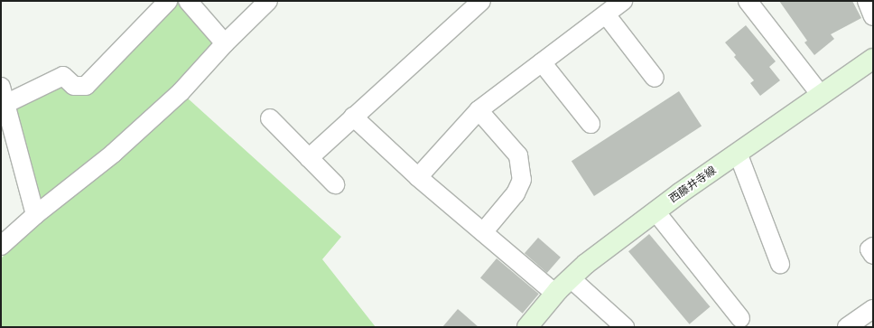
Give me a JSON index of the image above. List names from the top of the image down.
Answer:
{
  "streets": {
    "main road": ["西藤井寺線"]
  }
}
